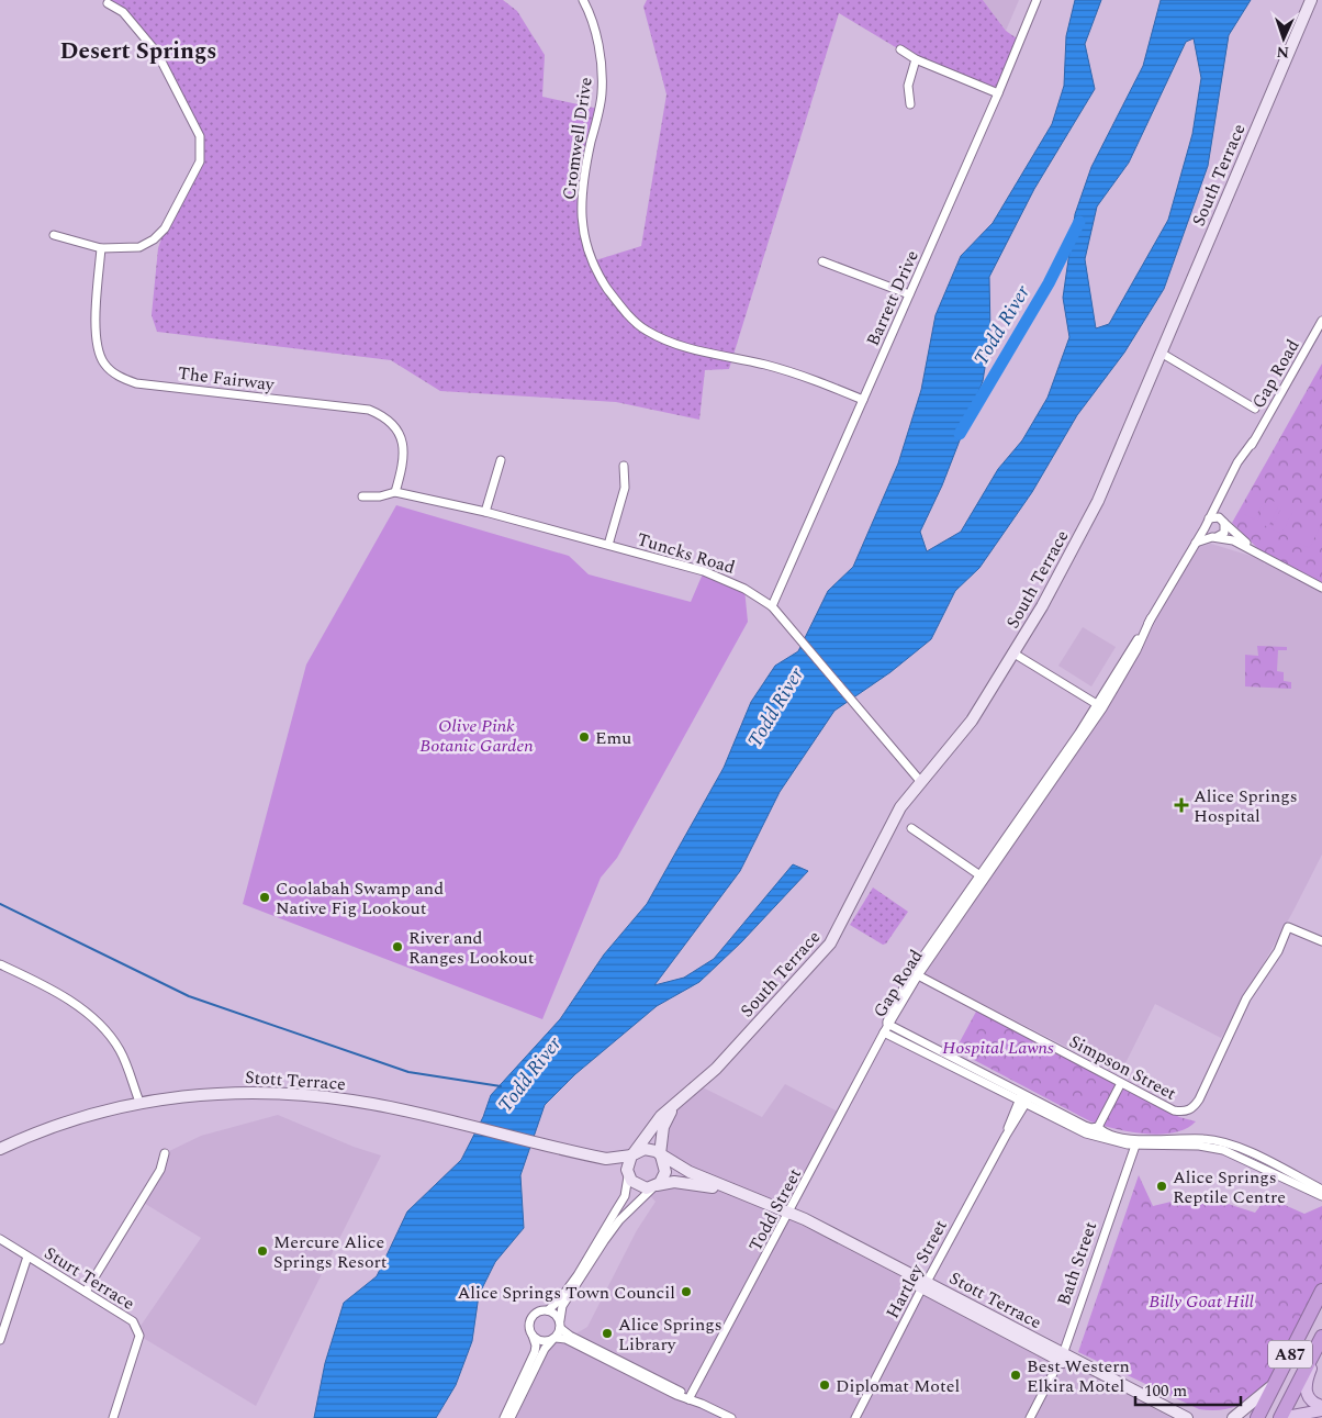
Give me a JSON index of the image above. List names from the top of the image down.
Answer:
{
  "streets": {
    "highway": ["A87"],
    "main road": ["South Terrace", "Stott Terrace"],
    "street": [
      "Cromwell Drive",
      "Barrett Drive",
      "Gap Road",
      "The Fairway",
      "Tuncks Road",
      "Simpson Street",
      "Todd Street",
      "Bath Street",
      "Hartley Street",
      "Sturt Terrace"
    ]
  },
  "crossings": [
    ["Cromwell Drive", "Barrett Drive"],
    ["South Terrace", "Tuncks Road"],
    ["South Terrace", "Stott Terrace"],
    ["Barrett Drive", "Tuncks Road"],
    ["Gap Road", "Simpson Street"],
    ["Gap Road", "Todd Street"],
    ["The Fairway", "Tuncks Road"],
    ["Stott Terrace", "Todd Street"],
    ["Stott Terrace", "Bath Street"],
    ["Stott Terrace", "Hartley Street"]
  ],
  "districts": ["Desert Springs"],
  "water": ["Todd River"],
  "parks": ["Olive Pink Botanic Garden", "Hospital Lawns", "Billy Goat Hill"],
  "places": {
    "other": [
      "Emu",
      "Coolabah Swamp and Native Fig Lookout",
      "River and Ranges Lookout",
      "Alice Springs Reptile Centre",
      "Mercure Alice Springs Resort",
      "Alice Springs Town Council",
      "Alice Springs Library",
      "Best Western Elkira Motel",
      "Diplomat Motel"
    ],
    "health": ["Alice Springs Hospital"]
  },
  "scale_bar": "100 m",
  "north": "bottom"
}
